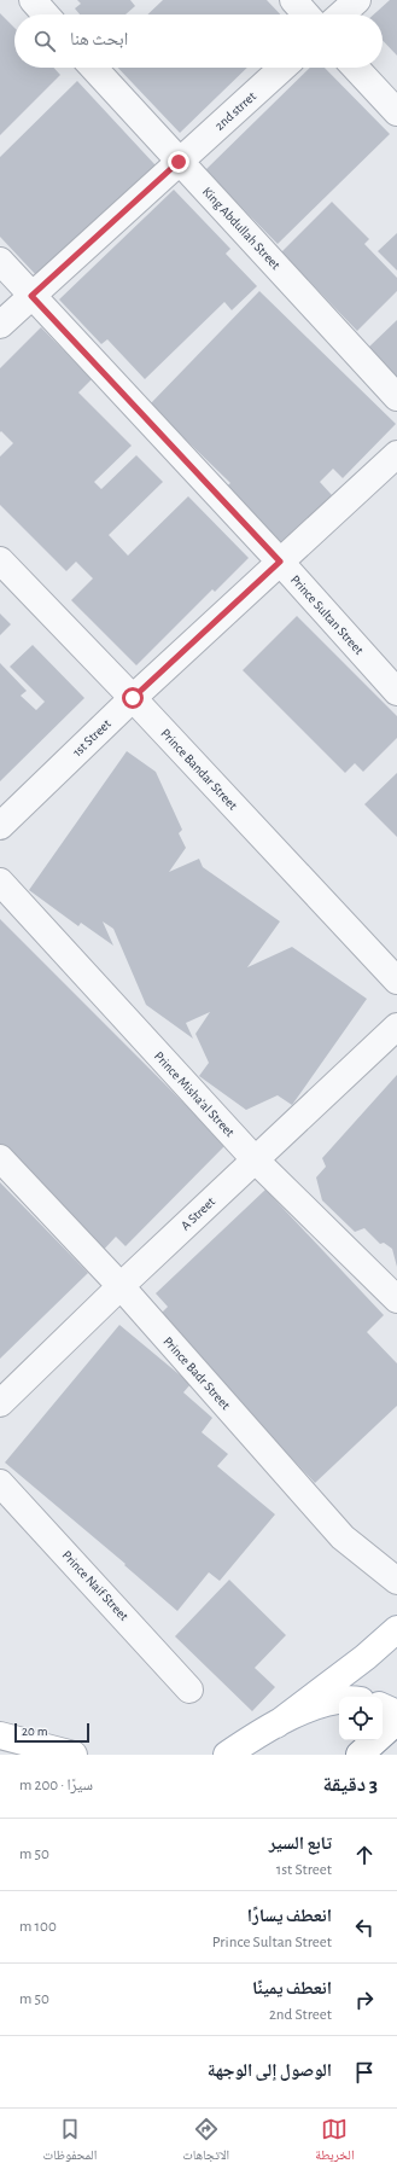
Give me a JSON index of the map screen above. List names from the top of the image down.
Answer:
{
  "streets": {
    "street": [
      "2nd strret",
      "King Abdullah Street",
      "Prince Sultan Street",
      "1st Street",
      "Prince Bandar Street",
      "Prince Misha'al Street",
      "A Street",
      "Prince Badr Street",
      "Prince Naif Street"
    ]
  },
  "crossings": [
    ["2nd strret", "King Abdullah Street"],
    ["2nd strret", "Prince Sultan Street"],
    ["Prince Sultan Street", "1st Street"],
    ["1st Street", "Prince Bandar Street"],
    ["Prince Misha'al Street", "A Street"],
    ["A Street", "Prince Badr Street"]
  ],
  "scale_bar": "20 m",
  "page": {
    "search": "ابحث هنا",
    "scale": "20 m",
    "heading": ["3 دقيقة", "سيرًا · 200 m"],
    "list": [
      ["تابع السير", "1st Street", "50 m"],
      ["انعطف يسارًا", "Prince Sultan Street", "100 m"],
      ["انعطف يمينًا", "2nd Street", "50 m"],
      "الوصول إلى الوجهة"
    ],
    "nav": ["الخريطة", "الاتجاهات", "المحفوظات"]
  }
}
